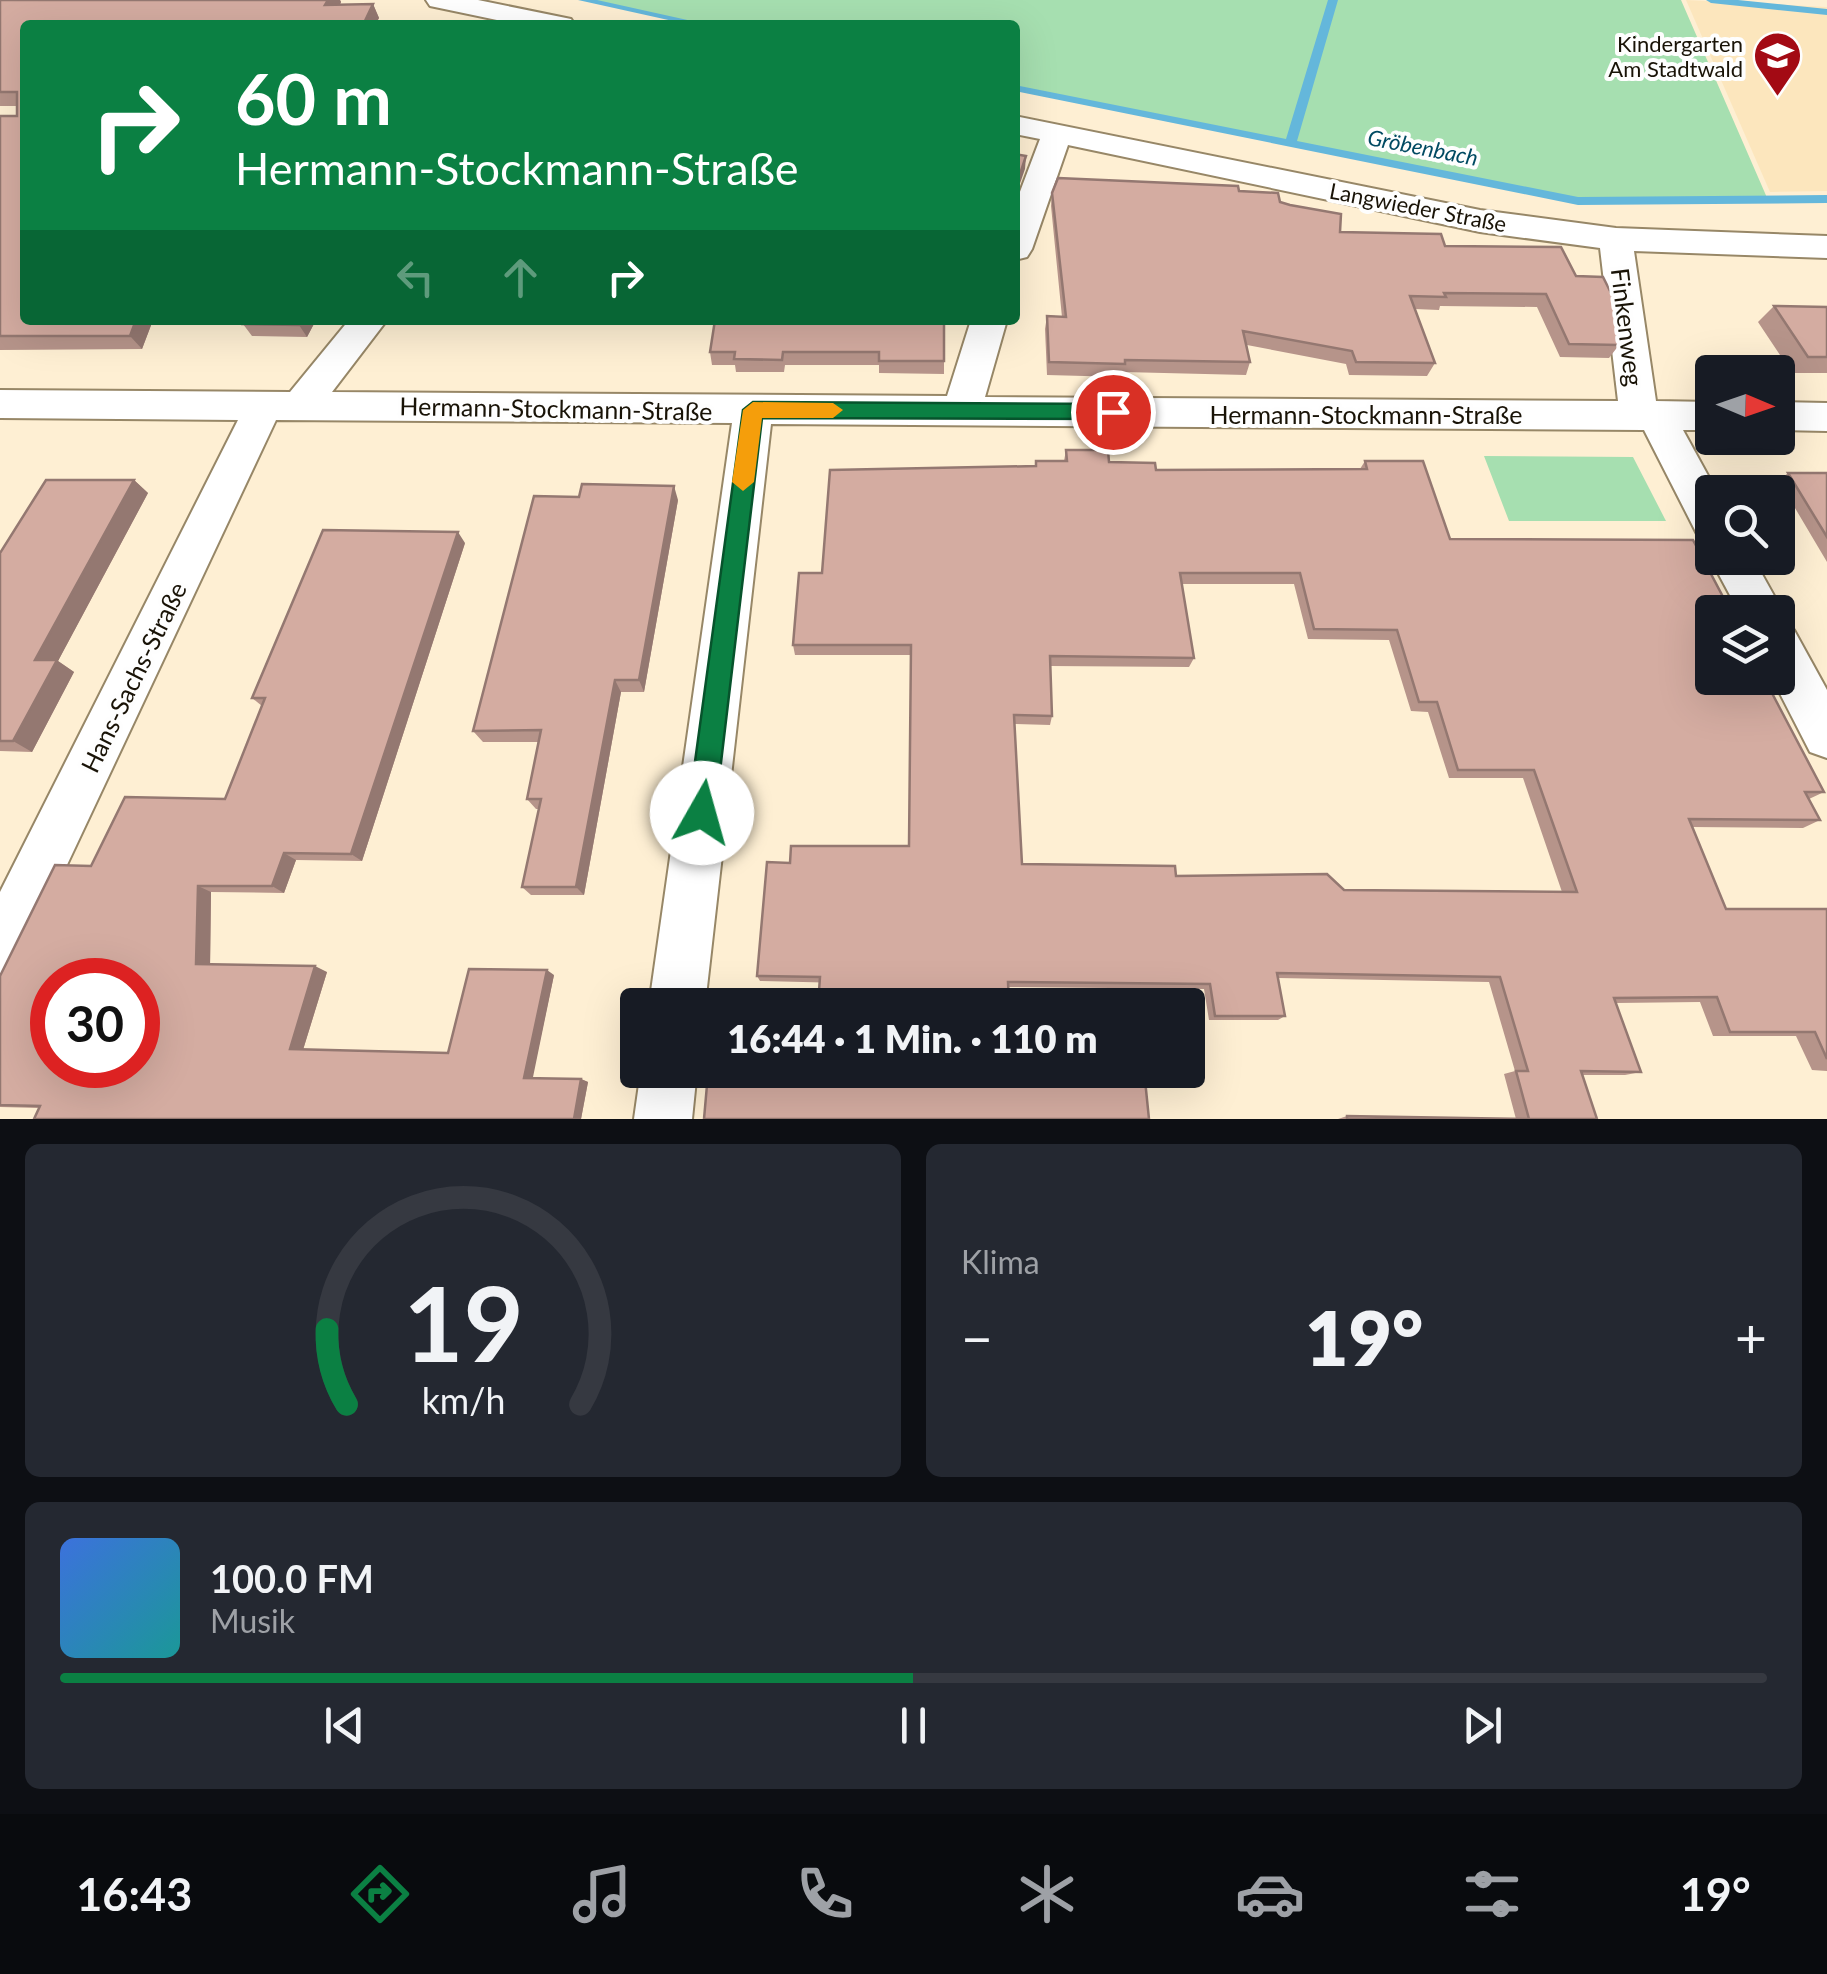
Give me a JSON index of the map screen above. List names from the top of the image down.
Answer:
{
  "streets": {
    "street": [
      "Langwieder Straße",
      "Finkenweg",
      "Hermann-Stockmann-Straße",
      "Hans-Sachs-Straße"
    ]
  },
  "crossings": [
    ["Langwieder Straße", "Finkenweg"],
    ["Finkenweg", "Hermann-Stockmann-Straße"],
    ["Hermann-Stockmann-Straße", "Hans-Sachs-Straße"]
  ],
  "water": ["Gröbenbach"],
  "places": {
    "school or university": ["Kindergarten Am Stadtwald"]
  },
  "north": "right",
  "page": {
    "turn": ["60 m", "Hermann-Stockmann-Straße"],
    "limit": "30",
    "trip": "16:44 · 1 Min. · 110 m",
    "tile": "Klima",
    "heat": ["−", "19°", "+"],
    "song": ["100.0 FM", "Musik"],
    "tabs": ["16:43", "19°"],
    "gauge": ["19", "km/h"]
  }
}
